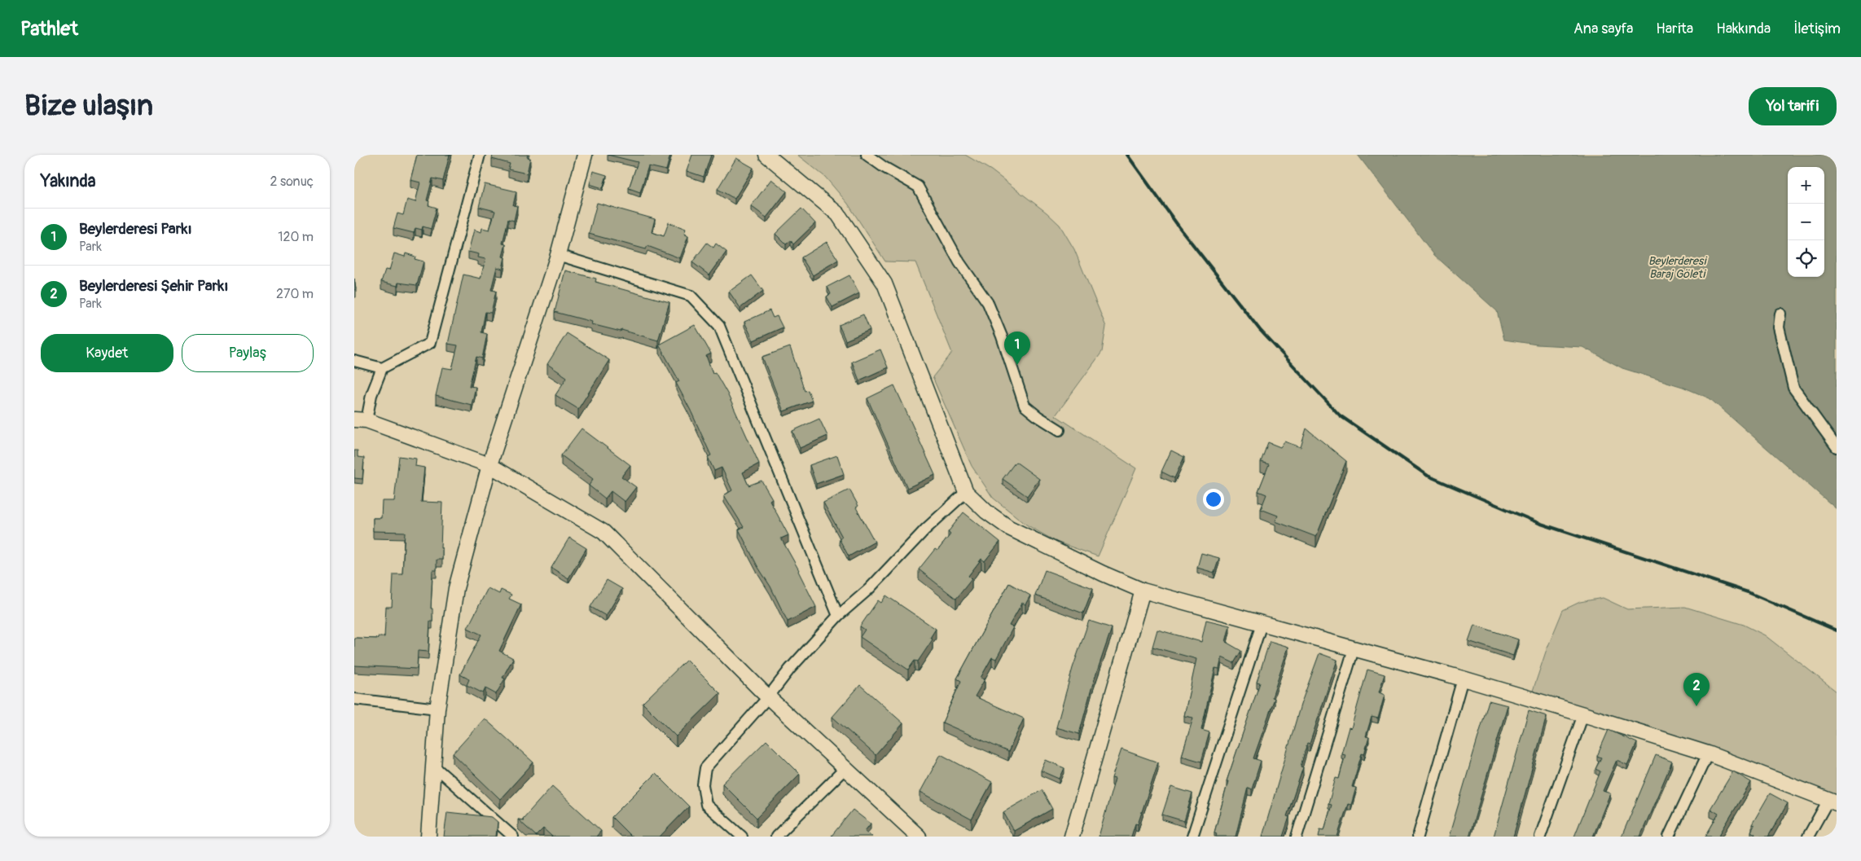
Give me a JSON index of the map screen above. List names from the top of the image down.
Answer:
{
  "water": ["Beylerderesi Baraj Göleti"],
  "page": {
    "header": "Pathlet",
    "nav": [
      "Ana sayfa",
      "Harita",
      "Hakkında",
      "İletişim"
    ],
    "buttons": [
      "Yol tarifi",
      ["Kaydet", "Paylaş"]
    ],
    "title": "Bize ulaşın",
    "heading": ["Yakında", "2 sonuç"],
    "map_buttons": ["+", "−"],
    "list": [
      {
        "mark": "1",
        "name": "Beylerderesi Parkı",
        "note": "Park",
        "value": "120 m"
      },
      {
        "mark": "2",
        "name": "Beylerderesi Şehir Parkı",
        "note": "Park",
        "value": "270 m"
      }
    ],
    "pins": ["1", "2"]
  }
}
